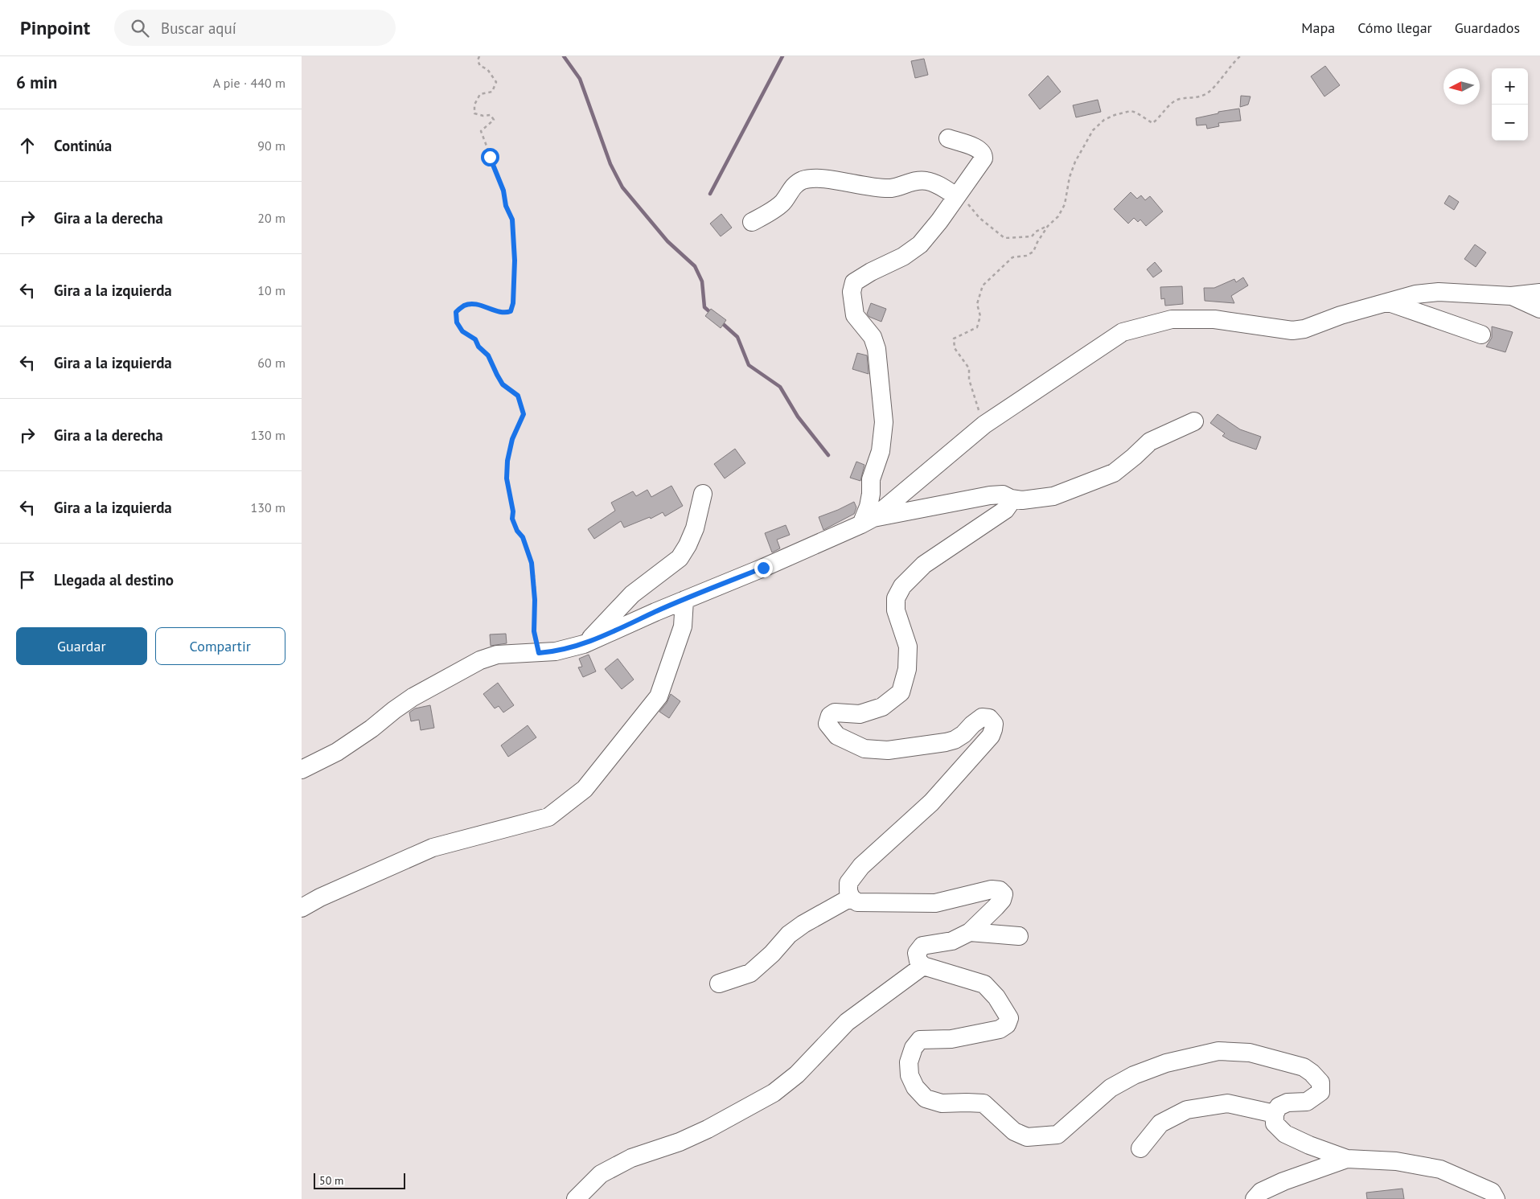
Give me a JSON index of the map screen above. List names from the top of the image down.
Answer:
{
  "scale_bar": "50 m",
  "north": "left",
  "page": {
    "header": "Pinpoint",
    "search": "Buscar aquí",
    "nav": ["Mapa", "Cómo llegar", "Guardados"],
    "heading": ["6 min", "A pie · 440 m"],
    "map_buttons": ["+", "−"],
    "list": [
      ["Continúa", "90 m"],
      ["Gira a la derecha", "20 m"],
      ["Gira a la izquierda", "10 m"],
      ["Gira a la izquierda", "60 m"],
      ["Gira a la derecha", "130 m"],
      ["Gira a la izquierda", "130 m"],
      "Llegada al destino"
    ],
    "buttons": ["Guardar", "Compartir"],
    "scale": "50 m"
  }
}
